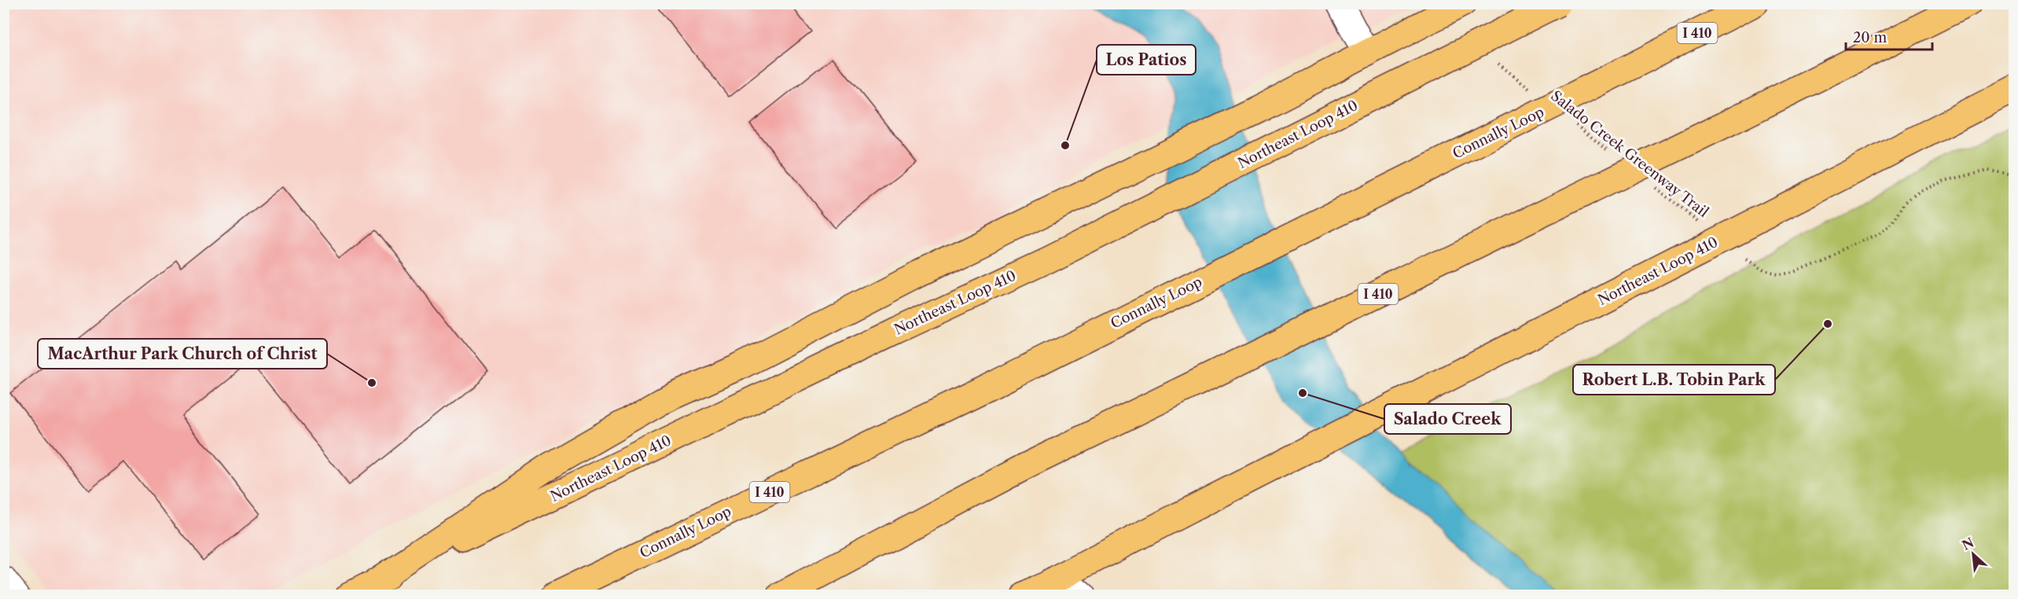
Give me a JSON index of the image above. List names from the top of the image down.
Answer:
{
  "streets": {
    "main road": ["I 410", "Connally Loop", "Northeast Loop 410"],
    "path": ["Salado Creek Greenway Trail"]
  },
  "places": [
    "Los Patios",
    "Robert L.B. Tobin Park",
    "MacArthur Park Church of Christ",
    "Salado Creek"
  ],
  "scale_bar": "20 m",
  "north": "top left"
}
